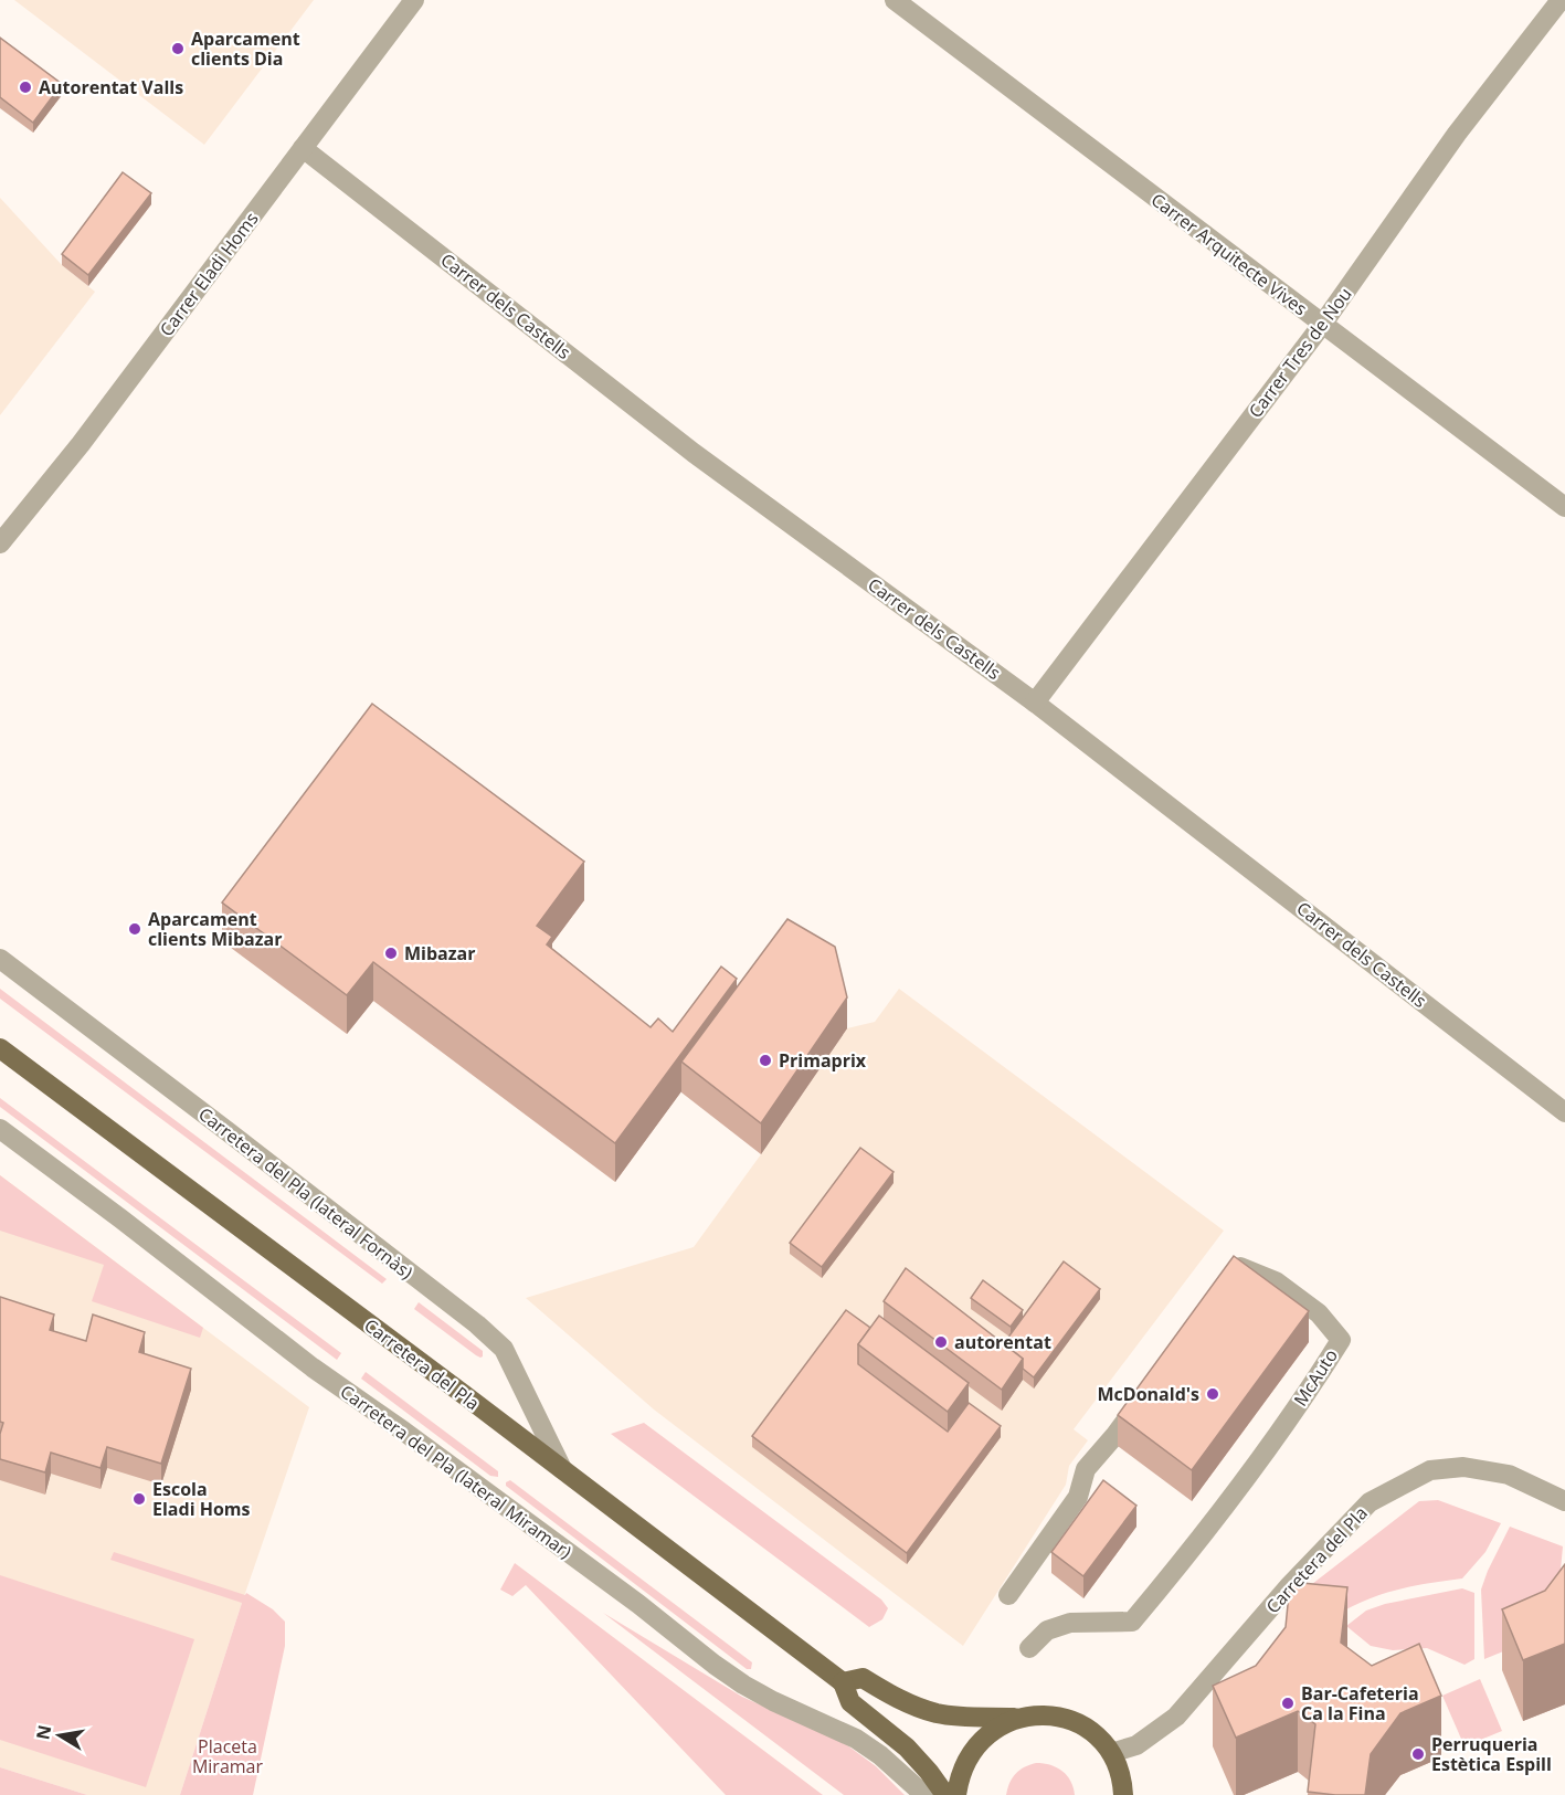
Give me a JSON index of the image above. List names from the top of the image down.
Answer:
{
  "streets": {
    "main road": ["Carretera del Pla"],
    "street": [
      "Carrer Arquitecte Vives",
      "Carrer Eladi Homs",
      "Carrer dels Castells",
      "Carrer Tres de Nou",
      "Carretera del Pla (lateral Fornàs)",
      "McAuto",
      "Carretera del Pla (lateral Miramar)"
    ]
  },
  "crossings": [
    ["Carrer Arquitecte Vives", "Carrer Tres de Nou"],
    ["Carrer Eladi Homs", "Carrer dels Castells"],
    ["Carrer dels Castells", "Carrer Tres de Nou"],
    ["Carretera del Pla (lateral Fornàs)", "Carretera del Pla"]
  ],
  "parks": ["Placeta Miramar"],
  "places": [
    "Aparcament clients Dia",
    "Autorentat Valls",
    "Aparcament clients Mibazar",
    "Mibazar",
    "Primaprix",
    "autorentat",
    "McDonald's",
    "Escola Eladi Homs",
    "Bar-Cafeteria Ca la Fina",
    "Perruqueria Estètica Espill"
  ],
  "north": "left"
}
